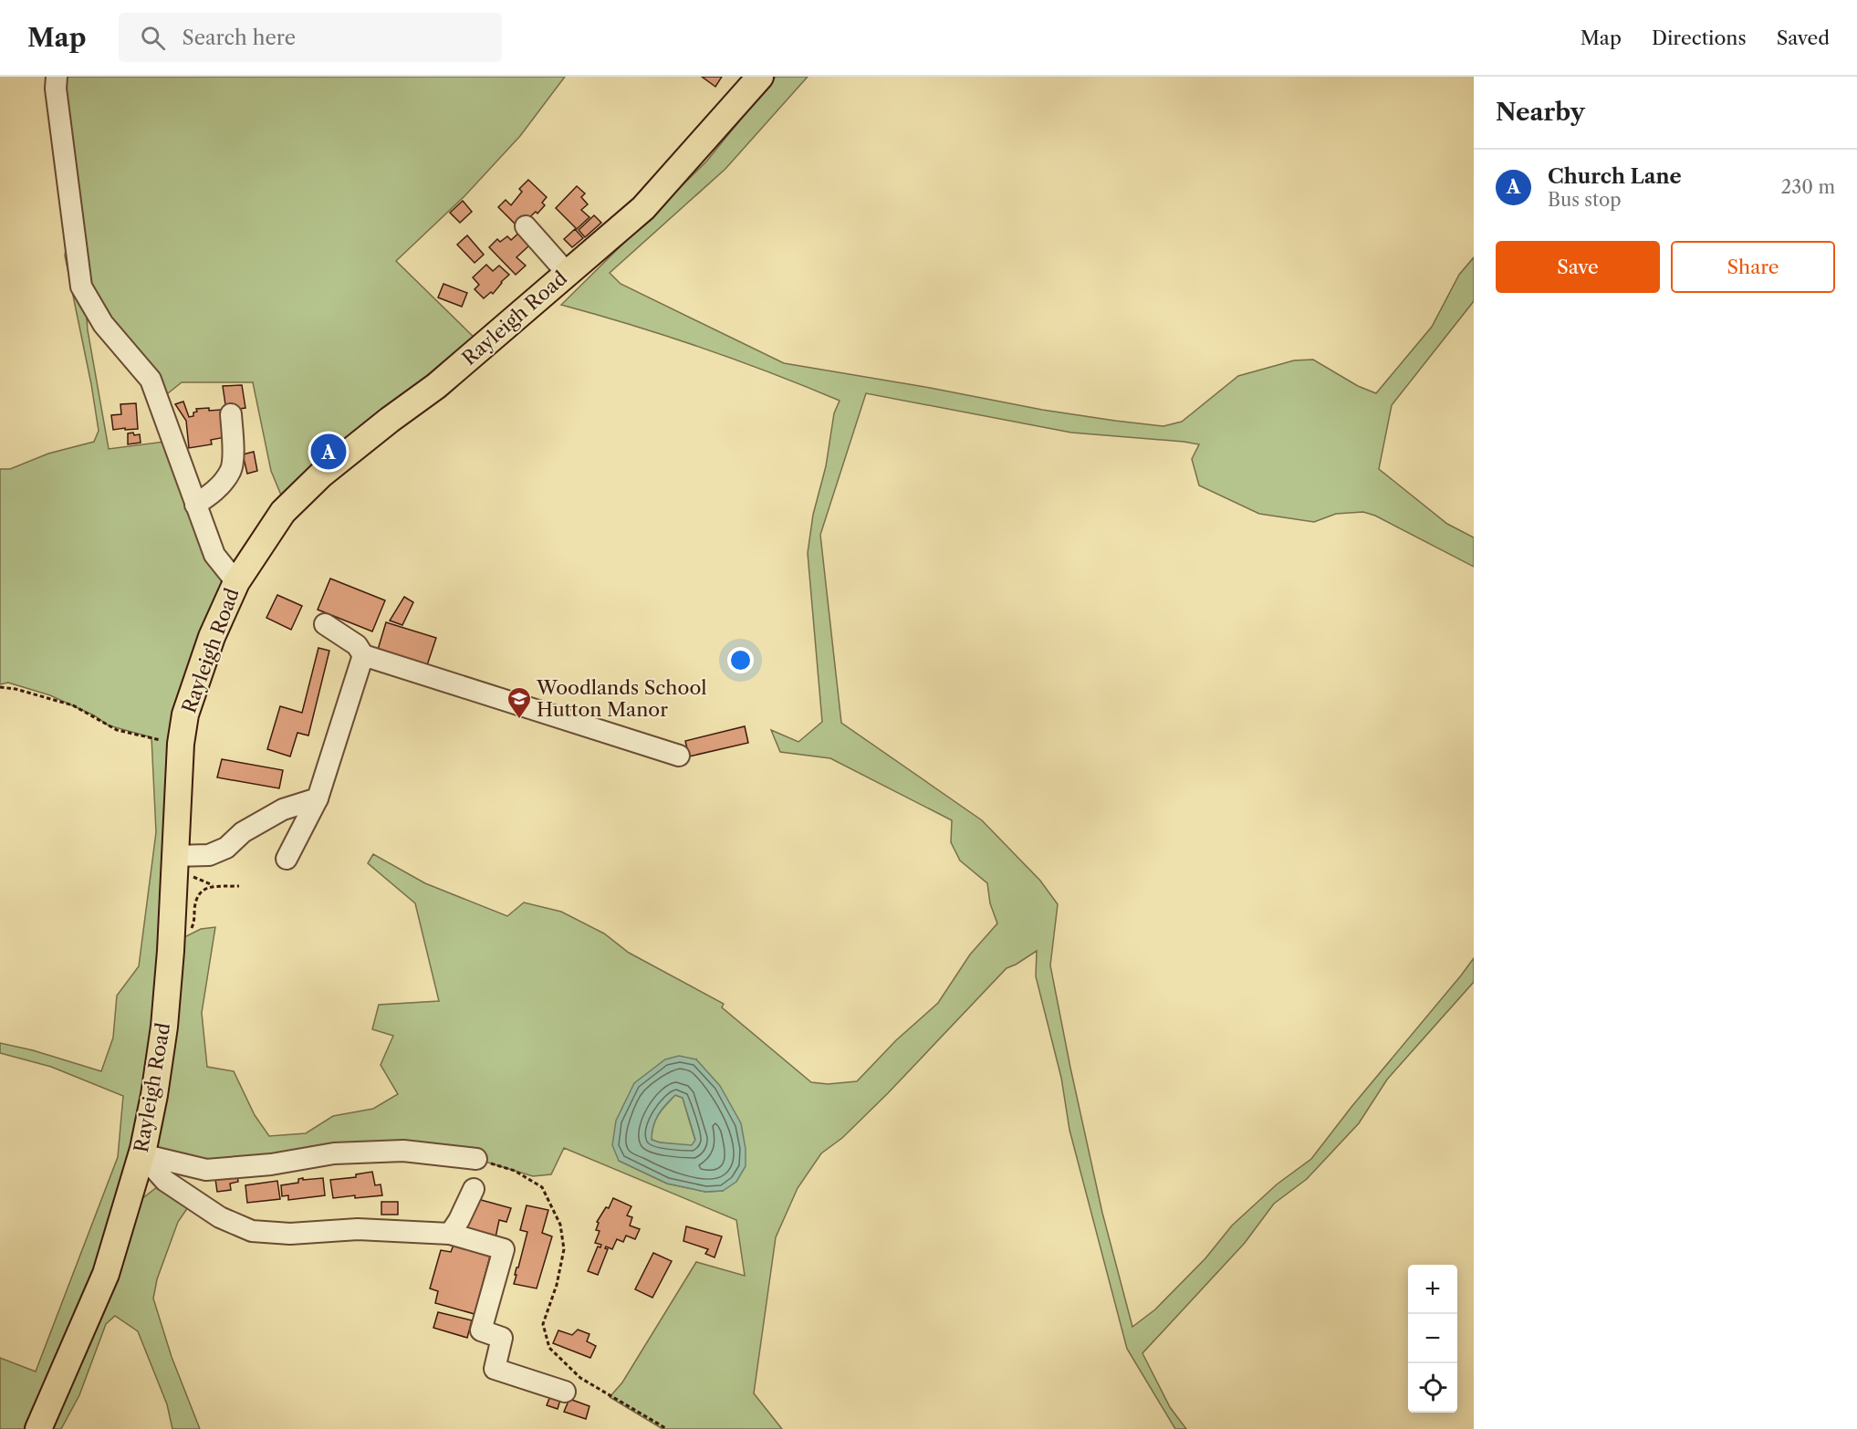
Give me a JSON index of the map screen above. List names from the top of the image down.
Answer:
{
  "streets": {
    "main road": ["Rayleigh Road"]
  },
  "places": {
    "school or university": ["Woodlands School Hutton Manor"]
  },
  "page": {
    "header": "Map",
    "search": "Search here",
    "nav": ["Map", "Directions", "Saved"],
    "heading": "Nearby",
    "list": [
      {
        "mark": "A",
        "name": "Church Lane",
        "note": "Bus stop",
        "value": "230 m"
      }
    ],
    "buttons": ["Save", "Share"],
    "pins": "A",
    "map_buttons": ["+", "−"]
  }
}
